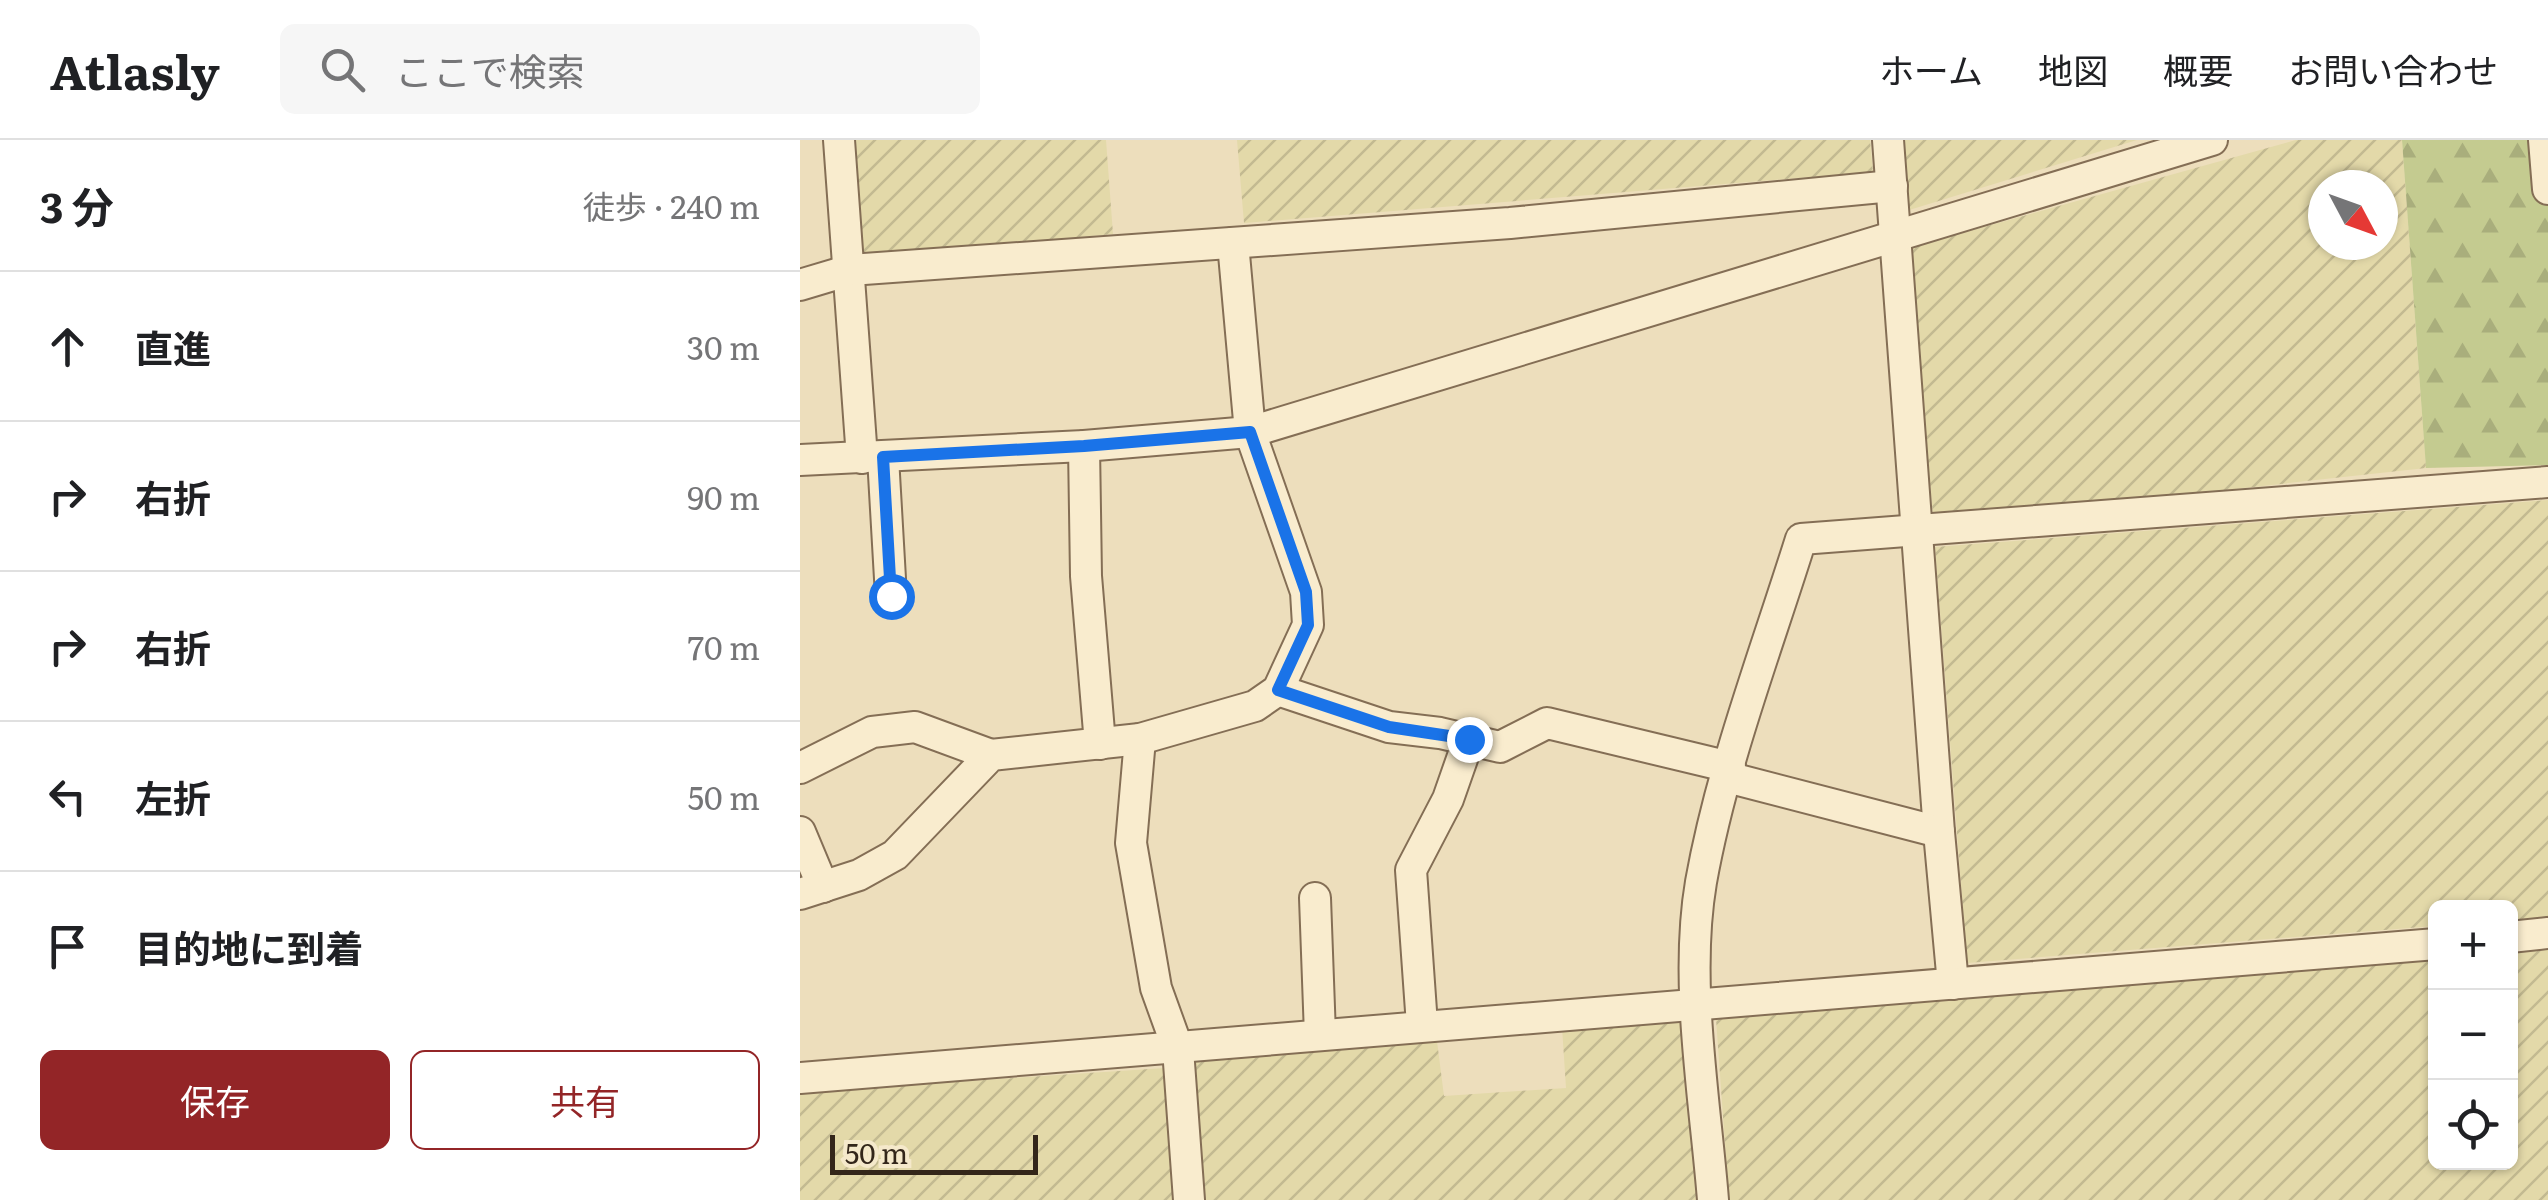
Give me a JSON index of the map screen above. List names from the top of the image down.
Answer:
{
  "scale_bar": "50 m",
  "north": "bottom right",
  "page": {
    "header": "Atlasly",
    "search": "ここで検索",
    "nav": [
      "ホーム",
      "地図",
      "概要",
      "お問い合わせ"
    ],
    "heading": ["3 分", "徒歩 · 240 m"],
    "list": [
      ["直進", "30 m"],
      ["右折", "90 m"],
      ["右折", "70 m"],
      ["左折", "50 m"],
      "目的地に到着"
    ],
    "map_buttons": ["+", "−"],
    "buttons": ["保存", "共有"],
    "scale": "50 m"
  }
}
